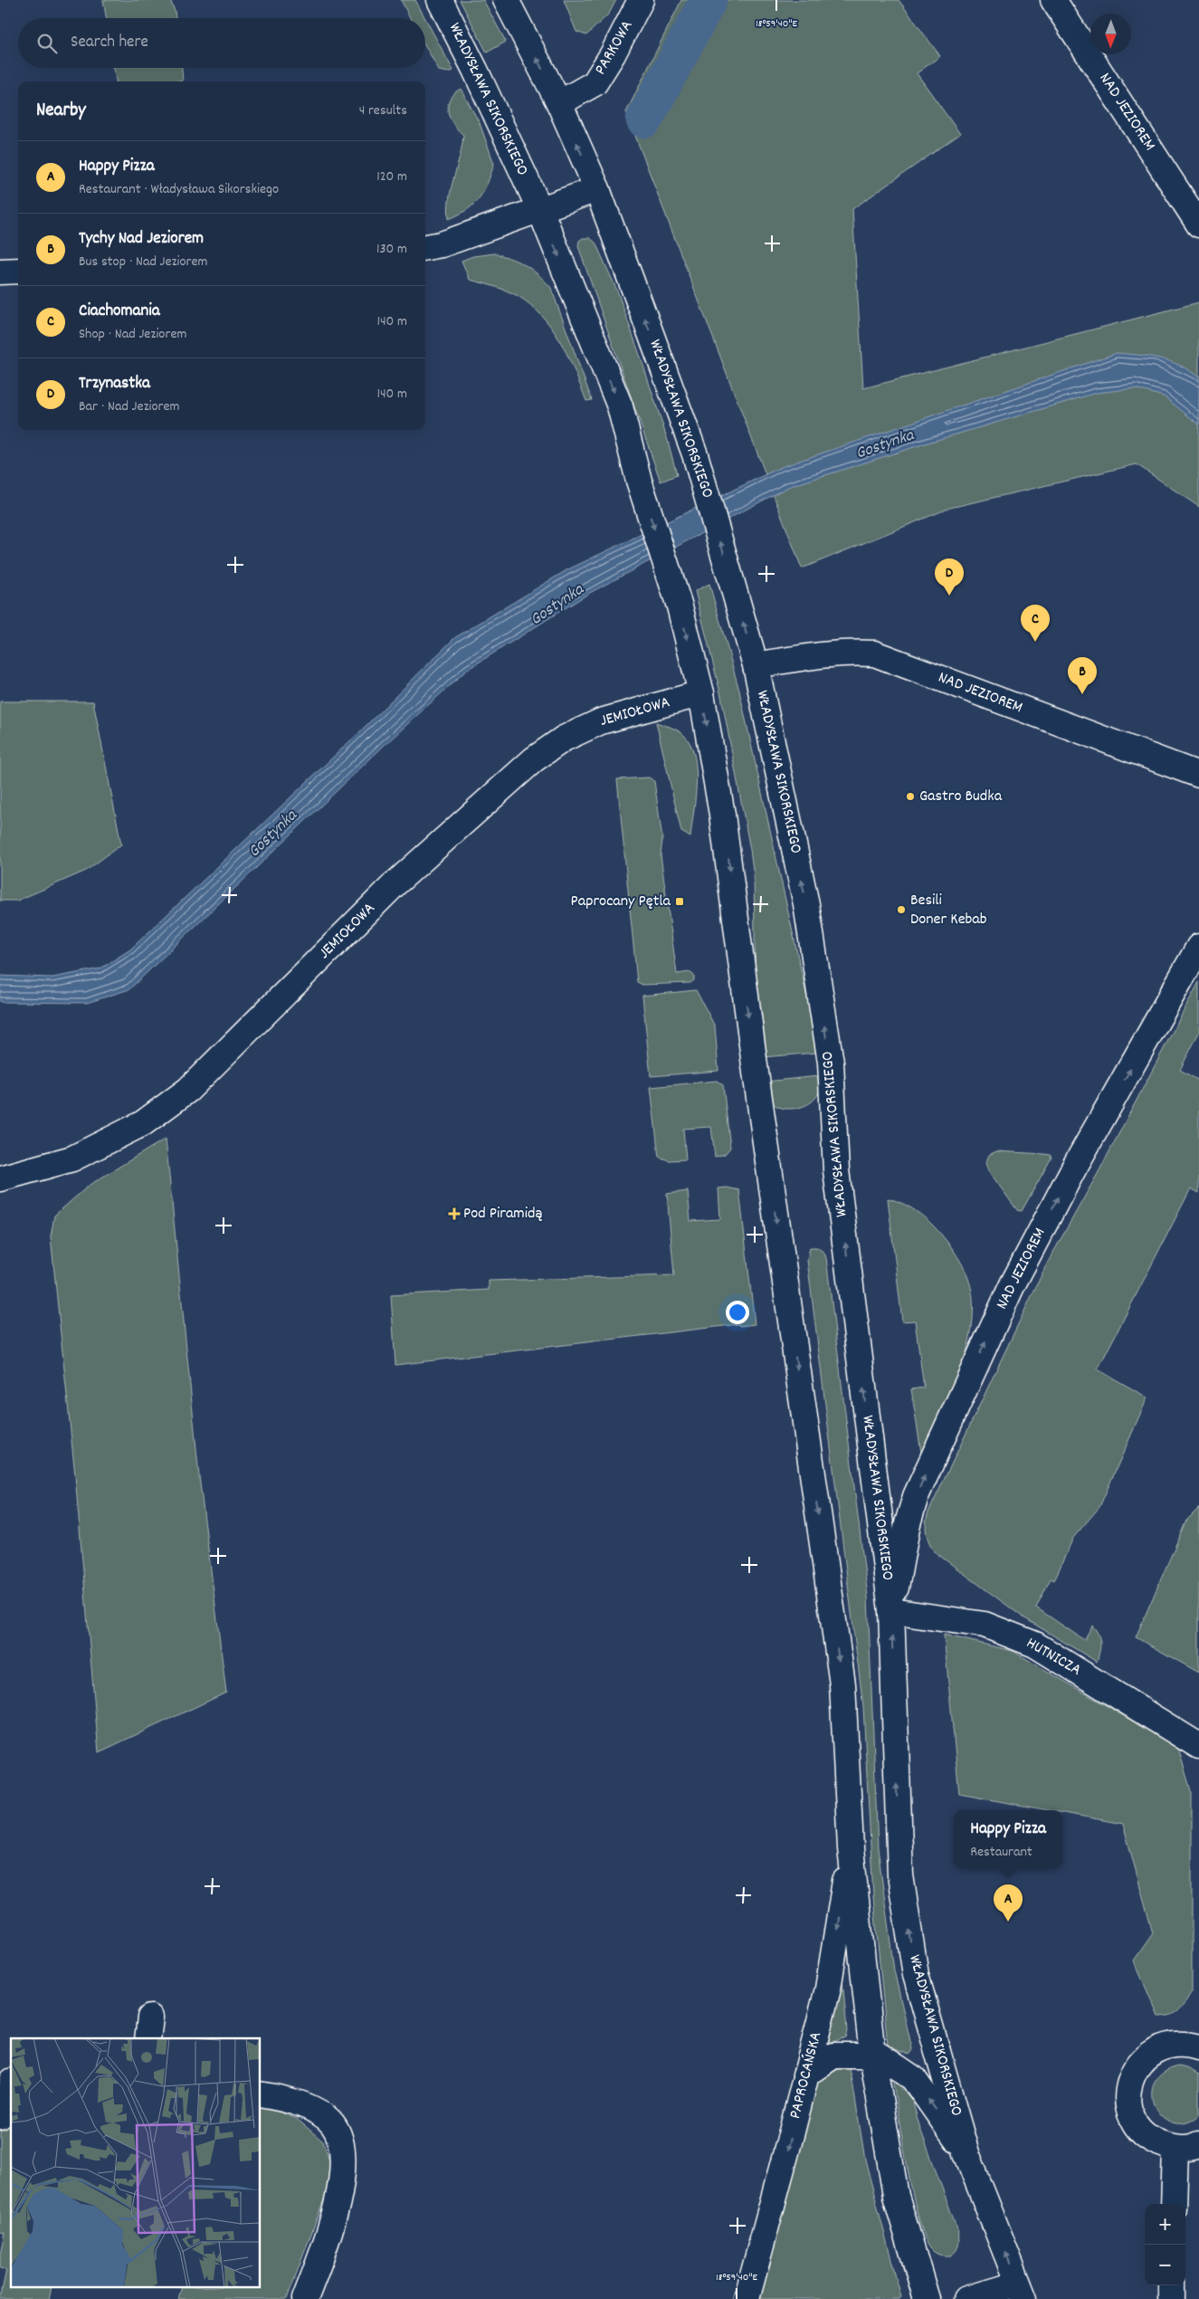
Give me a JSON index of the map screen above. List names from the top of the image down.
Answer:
{
  "streets": {
    "street": [
      "PARKOWA",
      "WŁADYSŁAWA SIKORSKIEGO",
      "NAD JEZIOREM",
      "JEMIOŁOWA",
      "HUTNICZA",
      "PAPROCAŃSKA"
    ]
  },
  "crossings": [
    ["PARKOWA", "WŁADYSŁAWA SIKORSKIEGO"],
    ["WŁADYSŁAWA SIKORSKIEGO", "NAD JEZIOREM"],
    ["WŁADYSŁAWA SIKORSKIEGO", "JEMIOŁOWA"],
    ["WŁADYSŁAWA SIKORSKIEGO", "HUTNICZA"],
    ["WŁADYSŁAWA SIKORSKIEGO", "PAPROCAŃSKA"],
    ["NAD JEZIOREM", "HUTNICZA"]
  ],
  "one_way": ["NAD JEZIOREM", "PAPROCAŃSKA"],
  "water": ["Gostynka"],
  "places": {
    "other": ["Gastro Budka", "Besili Doner Kebab"],
    "transit": ["Paprocany Pętla"],
    "health": ["Pod Piramidą"]
  },
  "north": "bottom",
  "page": {
    "search": "Search here",
    "heading": ["Nearby", "4 results"],
    "list": [
      {
        "mark": "A",
        "name": "Happy Pizza",
        "note": "Restaurant · Władysława Sikorskiego",
        "value": "120 m"
      },
      {
        "mark": "B",
        "name": "Tychy Nad Jeziorem",
        "note": "Bus stop · Nad Jeziorem",
        "value": "130 m"
      },
      {
        "mark": "C",
        "name": "Ciachomania",
        "note": "Shop · Nad Jeziorem",
        "value": "140 m"
      },
      {
        "mark": "D",
        "name": "Trzynastka",
        "note": "Bar · Nad Jeziorem",
        "value": "140 m"
      }
    ],
    "pins": [
      "D",
      "C",
      "B",
      "A"
    ],
    "popup": ["Happy Pizza", "Restaurant"],
    "map_buttons": ["+", "−"]
  },
  "coordinates": ["18°59'40\"E"]
}
